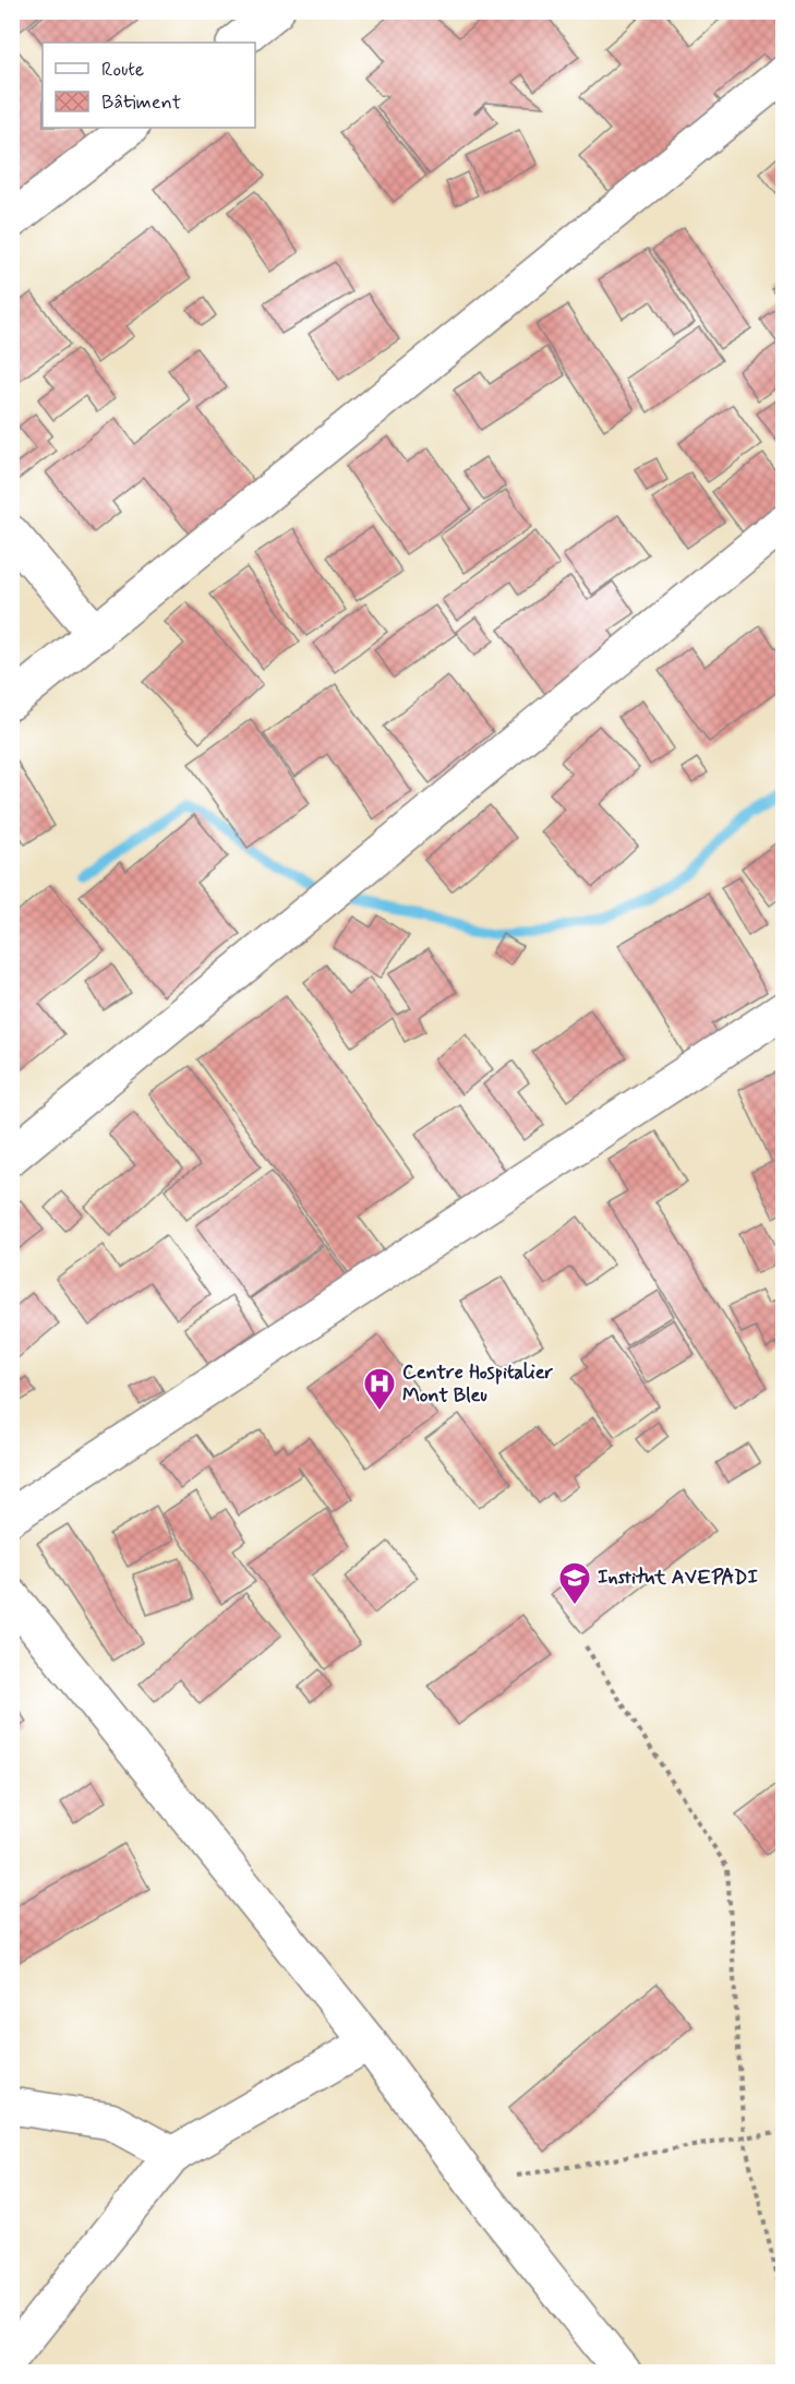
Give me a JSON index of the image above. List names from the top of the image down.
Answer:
{
  "places": {
    "hospital": ["Centre Hospitalier Mont Bleu"],
    "school or university": ["Institut AVEPADI"]
  },
  "legend": ["Route", "Bâtiment"]
}
